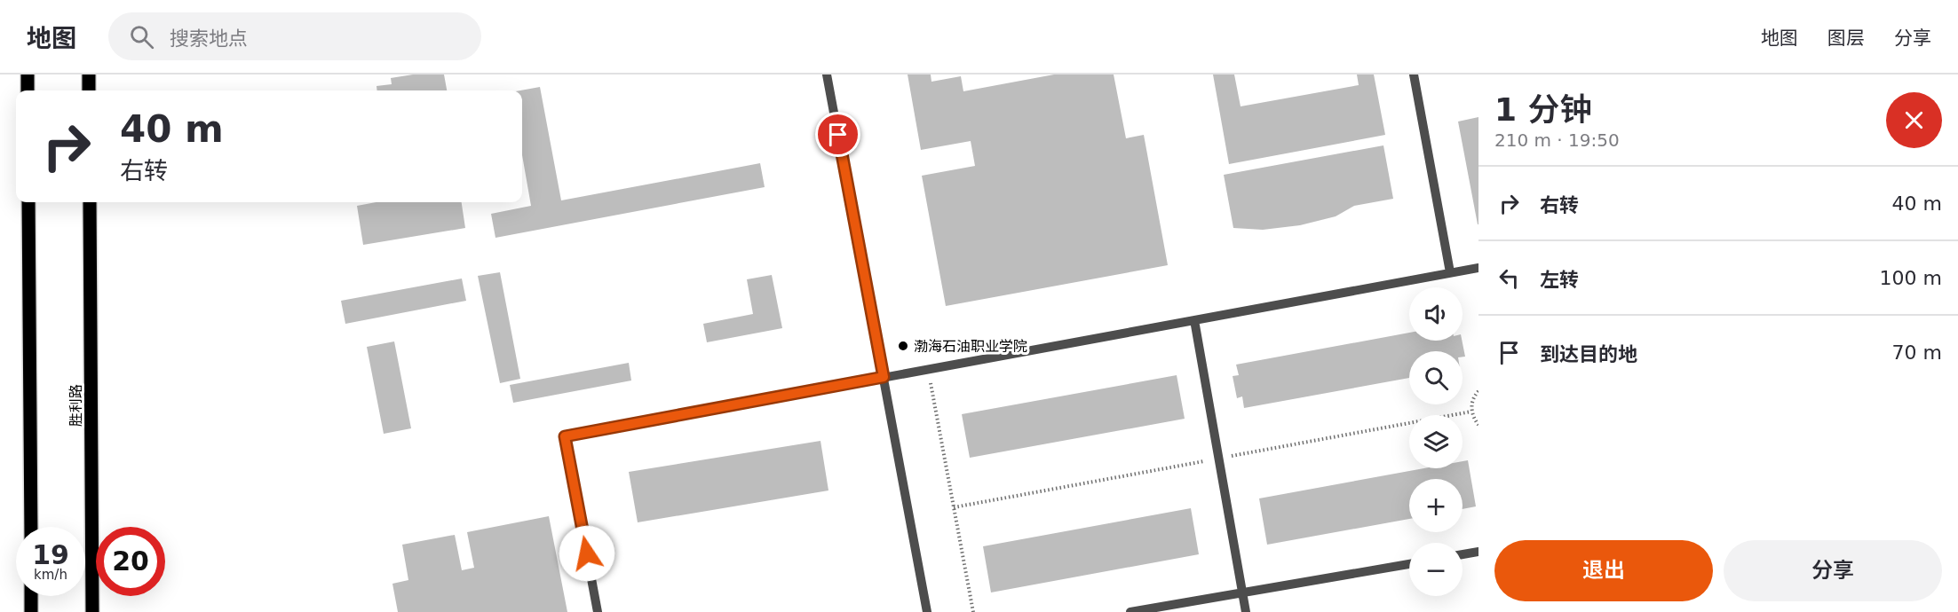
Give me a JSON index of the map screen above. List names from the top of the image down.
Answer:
{
  "streets": {
    "main road": ["胜利路"]
  },
  "places": ["渤海石油职业学院"],
  "page": {
    "header": "地图",
    "search": "搜索地点",
    "nav": ["地图", "图层", "分享"],
    "heading": ["1 分钟", "210 m · 19:50"],
    "turn": ["40 m", "右转"],
    "list": [
      {
        "name": "右转",
        "value": "40 m"
      },
      {
        "name": "左转",
        "value": "100 m"
      },
      {
        "name": "到达目的地",
        "value": "70 m"
      }
    ],
    "map_buttons": ["+", "−"],
    "speed": "19 km/h",
    "limit": "20",
    "buttons": ["退出", "分享"]
  }
}
